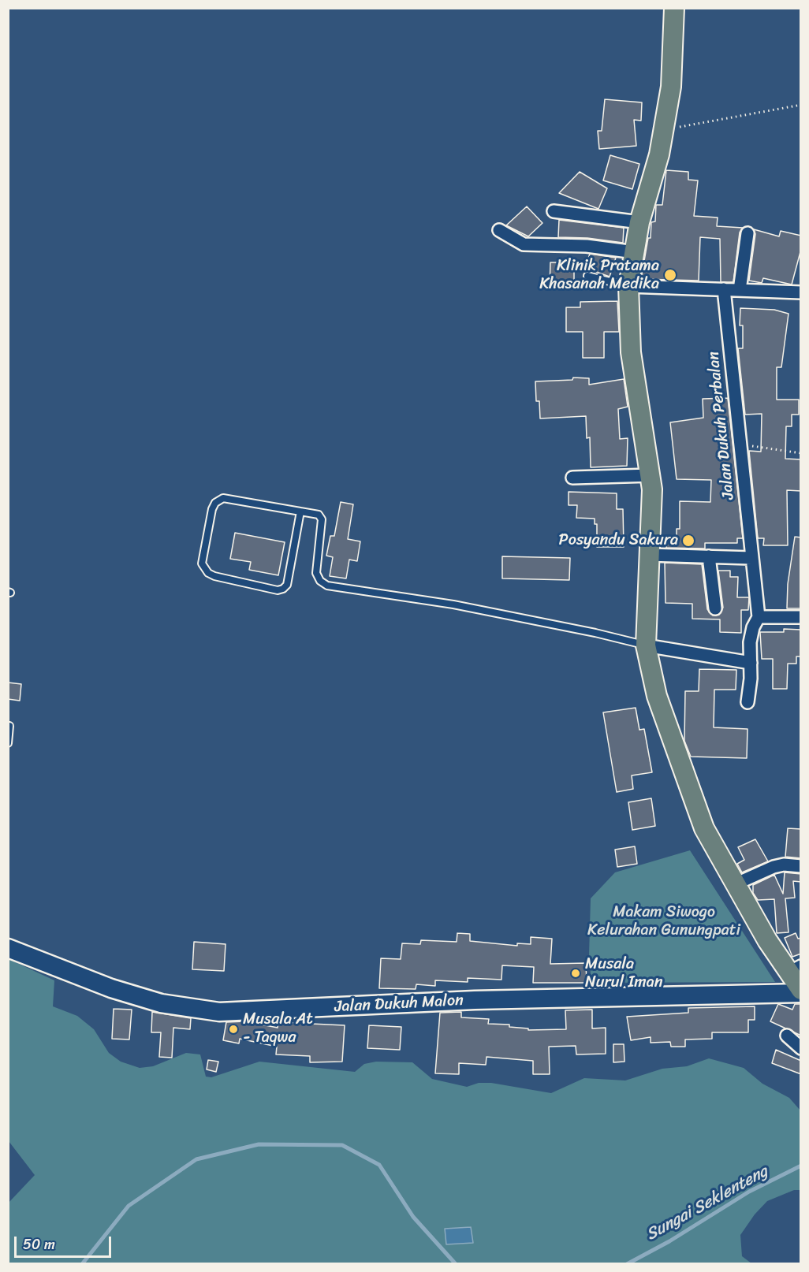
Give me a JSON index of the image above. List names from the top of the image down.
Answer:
{
  "streets": {
    "street": ["Jalan Dukuh Perbalan", "Jalan Dukuh Malon"]
  },
  "water": ["Sungai Seklenteng"],
  "parks": ["Makam Siwogo Kelurahan Gunungpati"],
  "places": [
    "Klinik Pratama Khasanah Medika",
    "Posyandu Sakura",
    "Musala Nurul Iman",
    "Musala At - Taqwa"
  ],
  "scale_bar": "50 m"
}
